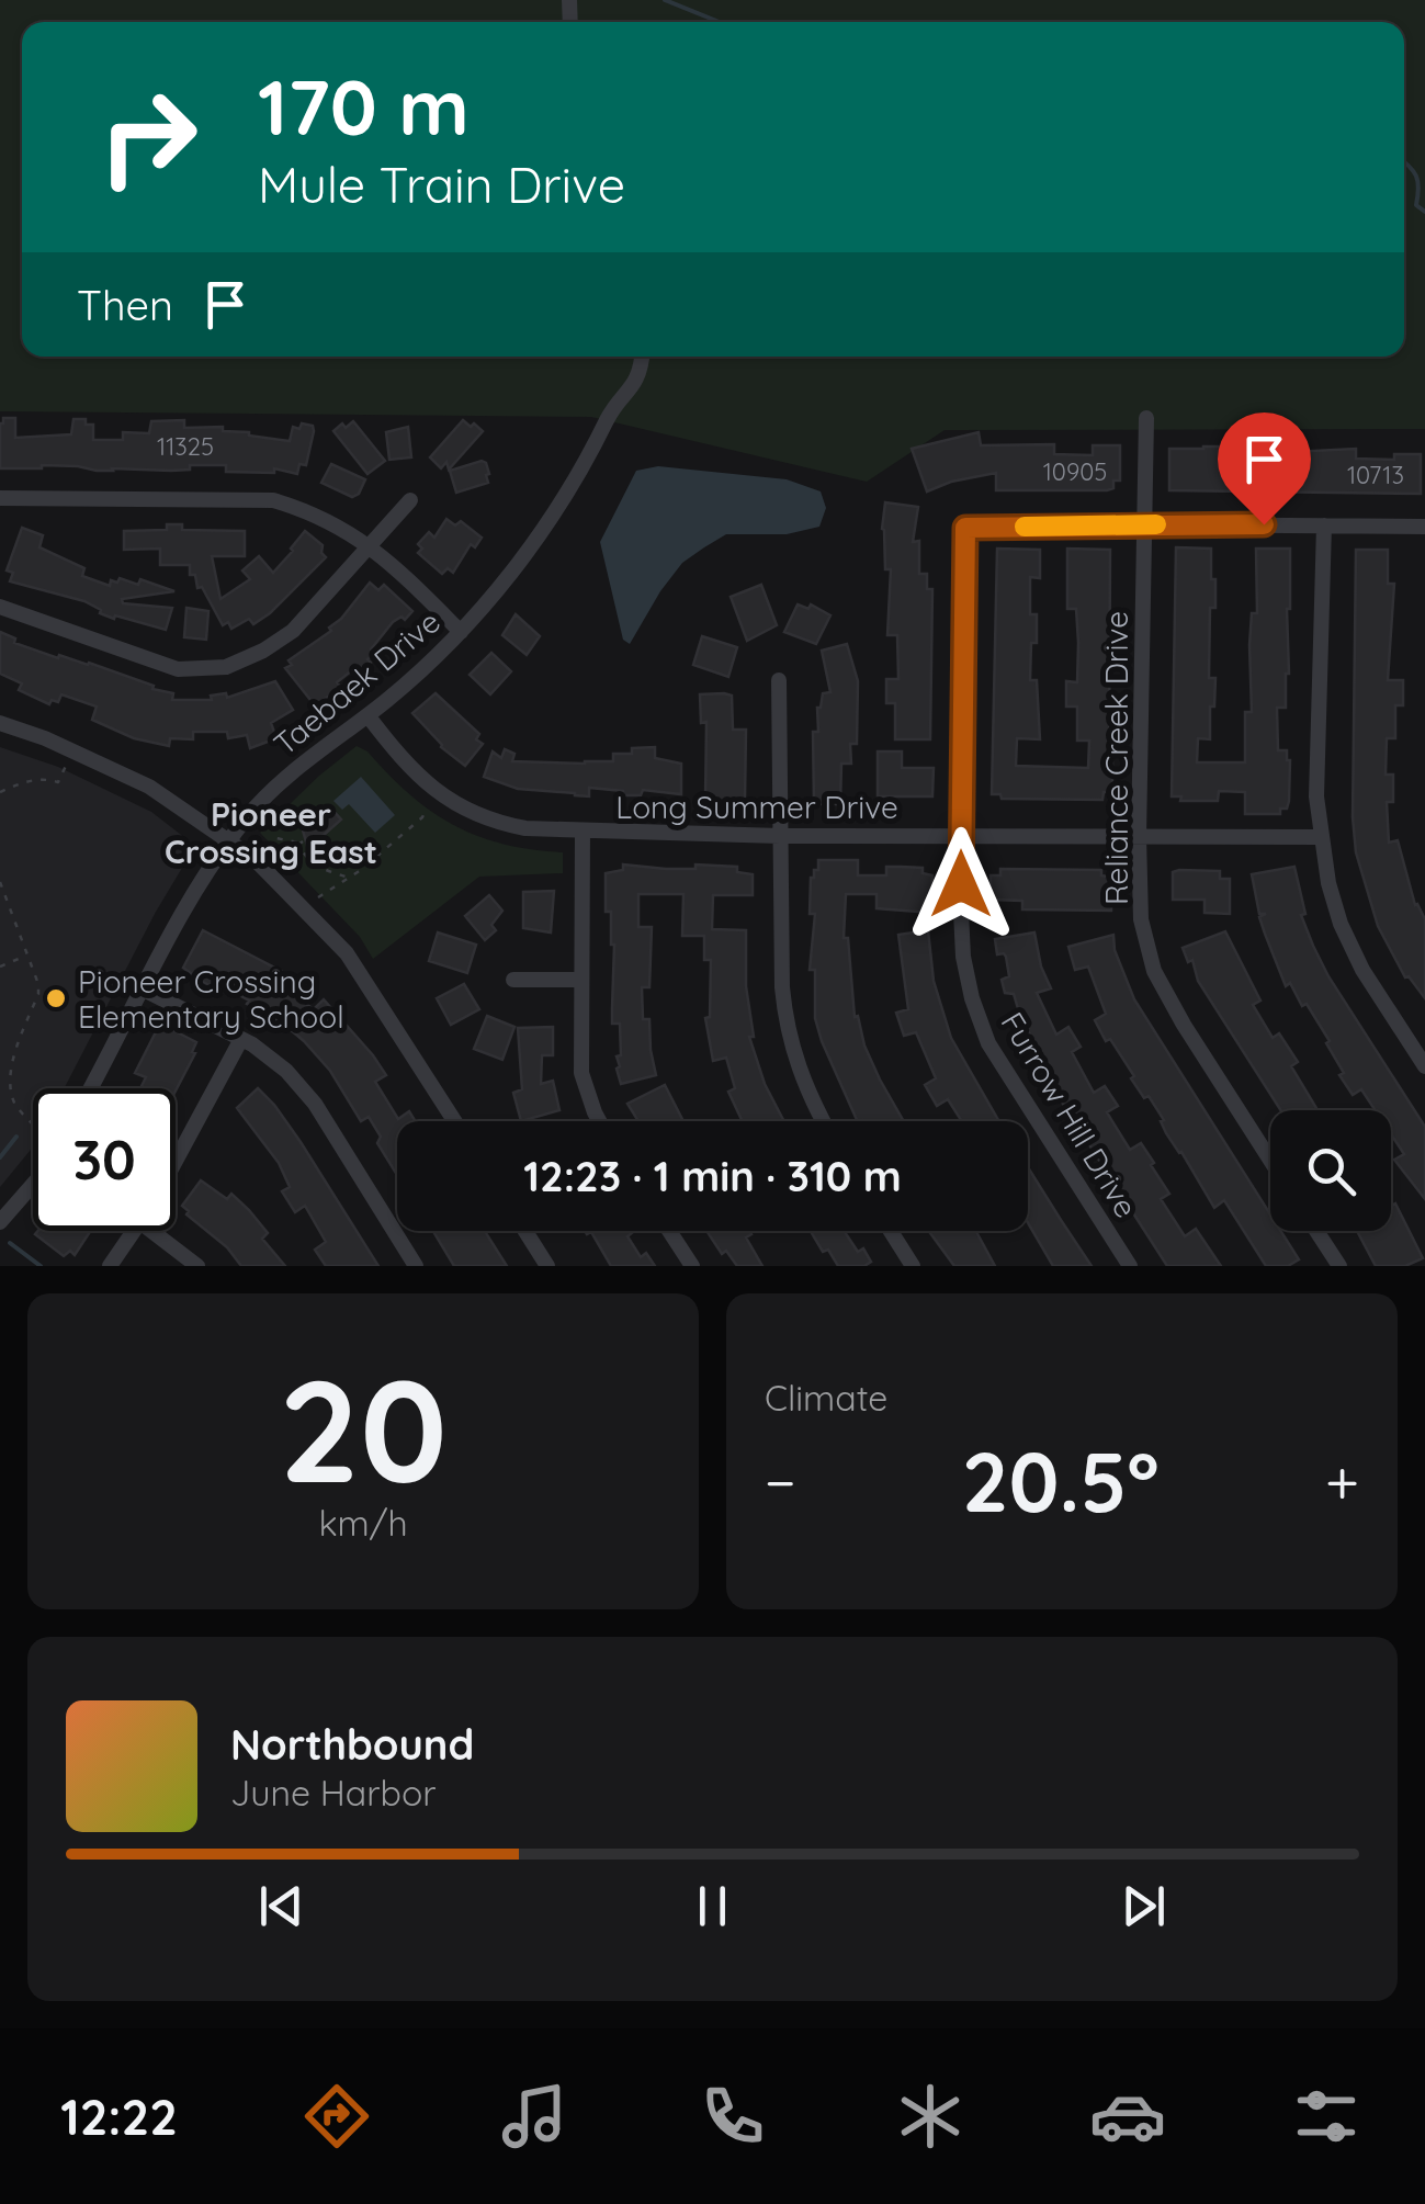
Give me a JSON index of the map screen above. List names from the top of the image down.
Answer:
{
  "streets": {
    "street": [
      "Taebaek Drive",
      "Reliance Creek Drive",
      "Long Summer Drive",
      "Furrow Hill Drive"
    ]
  },
  "crossings": [
    ["Taebaek Drive", "Long Summer Drive"],
    ["Reliance Creek Drive", "Long Summer Drive"],
    ["Reliance Creek Drive", "Furrow Hill Drive"],
    ["Long Summer Drive", "Furrow Hill Drive"]
  ],
  "districts": ["Pioneer Crossing East"],
  "places": ["Pioneer Crossing Elementary School"],
  "house_numbers": ["11325", "10905", "10713"],
  "page": {
    "turn": ["170 m", "Mule Train Drive"],
    "then": "Then",
    "limit": "30",
    "trip": "12:23 · 1 min · 310 m",
    "tile": [
      ["20", "km/h"],
      "Climate"
    ],
    "heat": ["−", "20.5°", "+"],
    "song": ["Northbound", "June Harbor"],
    "tabs": "12:22"
  }
}
